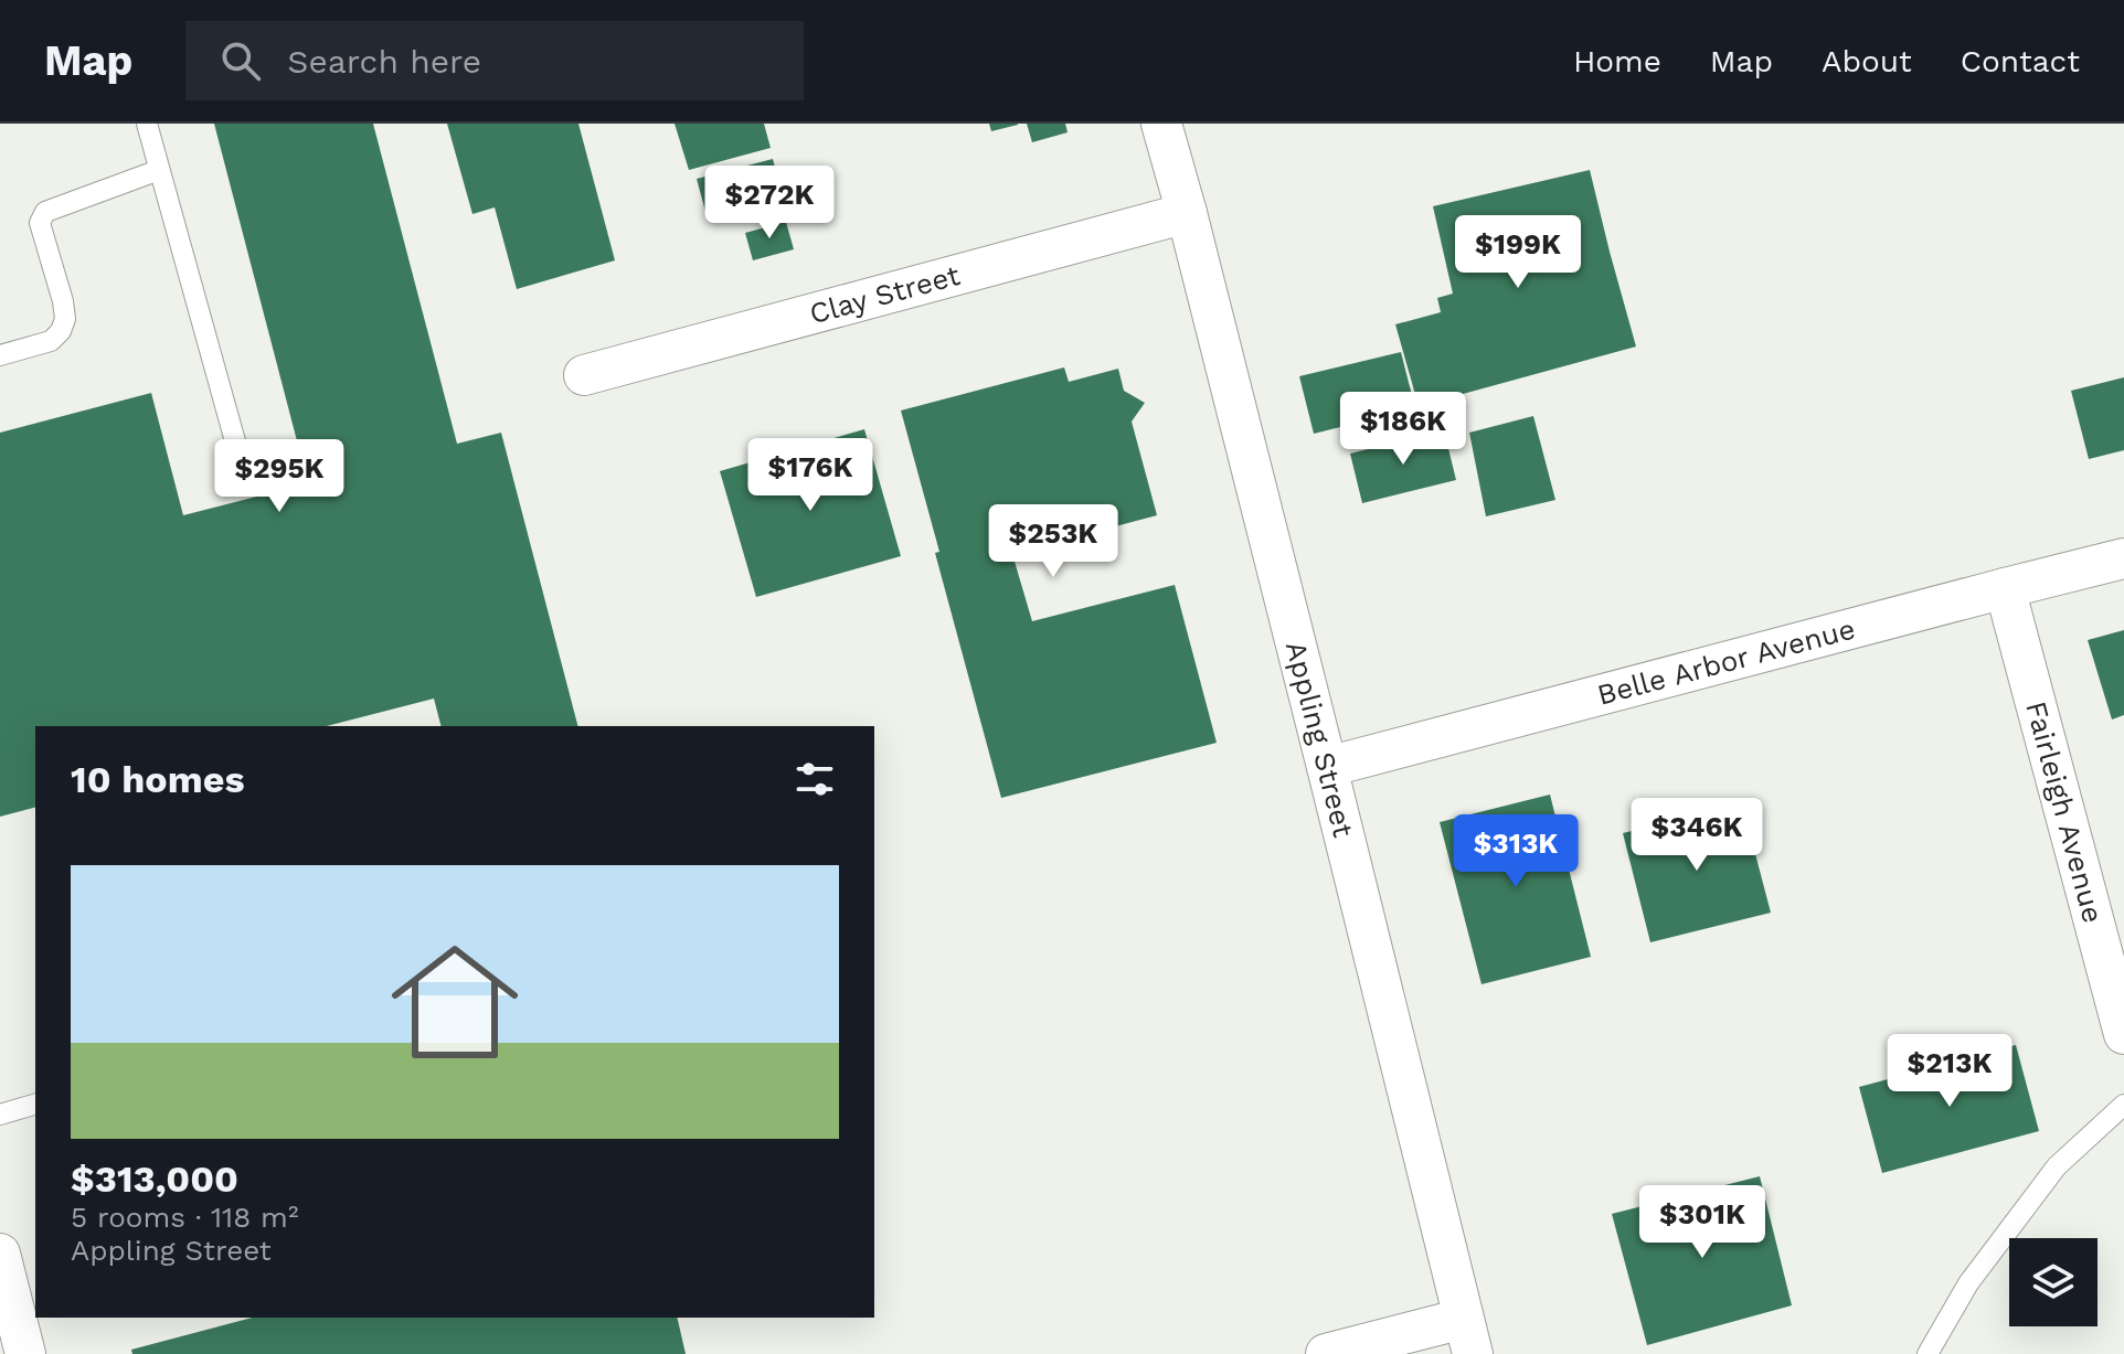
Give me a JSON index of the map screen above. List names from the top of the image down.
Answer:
{
  "streets": {
    "street": [
      "Clay Street",
      "Belle Arbor Avenue",
      "Appling Street",
      "Fairleigh Avenue"
    ]
  },
  "crossings": [
    ["Clay Street", "Appling Street"],
    ["Belle Arbor Avenue", "Appling Street"],
    ["Belle Arbor Avenue", "Fairleigh Avenue"]
  ],
  "page": {
    "header": "Map",
    "search": "Search here",
    "nav": [
      "Home",
      "Map",
      "About",
      "Contact"
    ],
    "price": [
      "$272K",
      "$199K",
      "$186K",
      "$176K",
      "$295K",
      "$253K",
      "$346K",
      "$313K",
      "$213K",
      "$301K"
    ],
    "heading": "10 homes",
    "list": [
      {
        "name": "$313,000",
        "note": "5 rooms · 118 m² · Appling Street"
      }
    ]
  }
}
